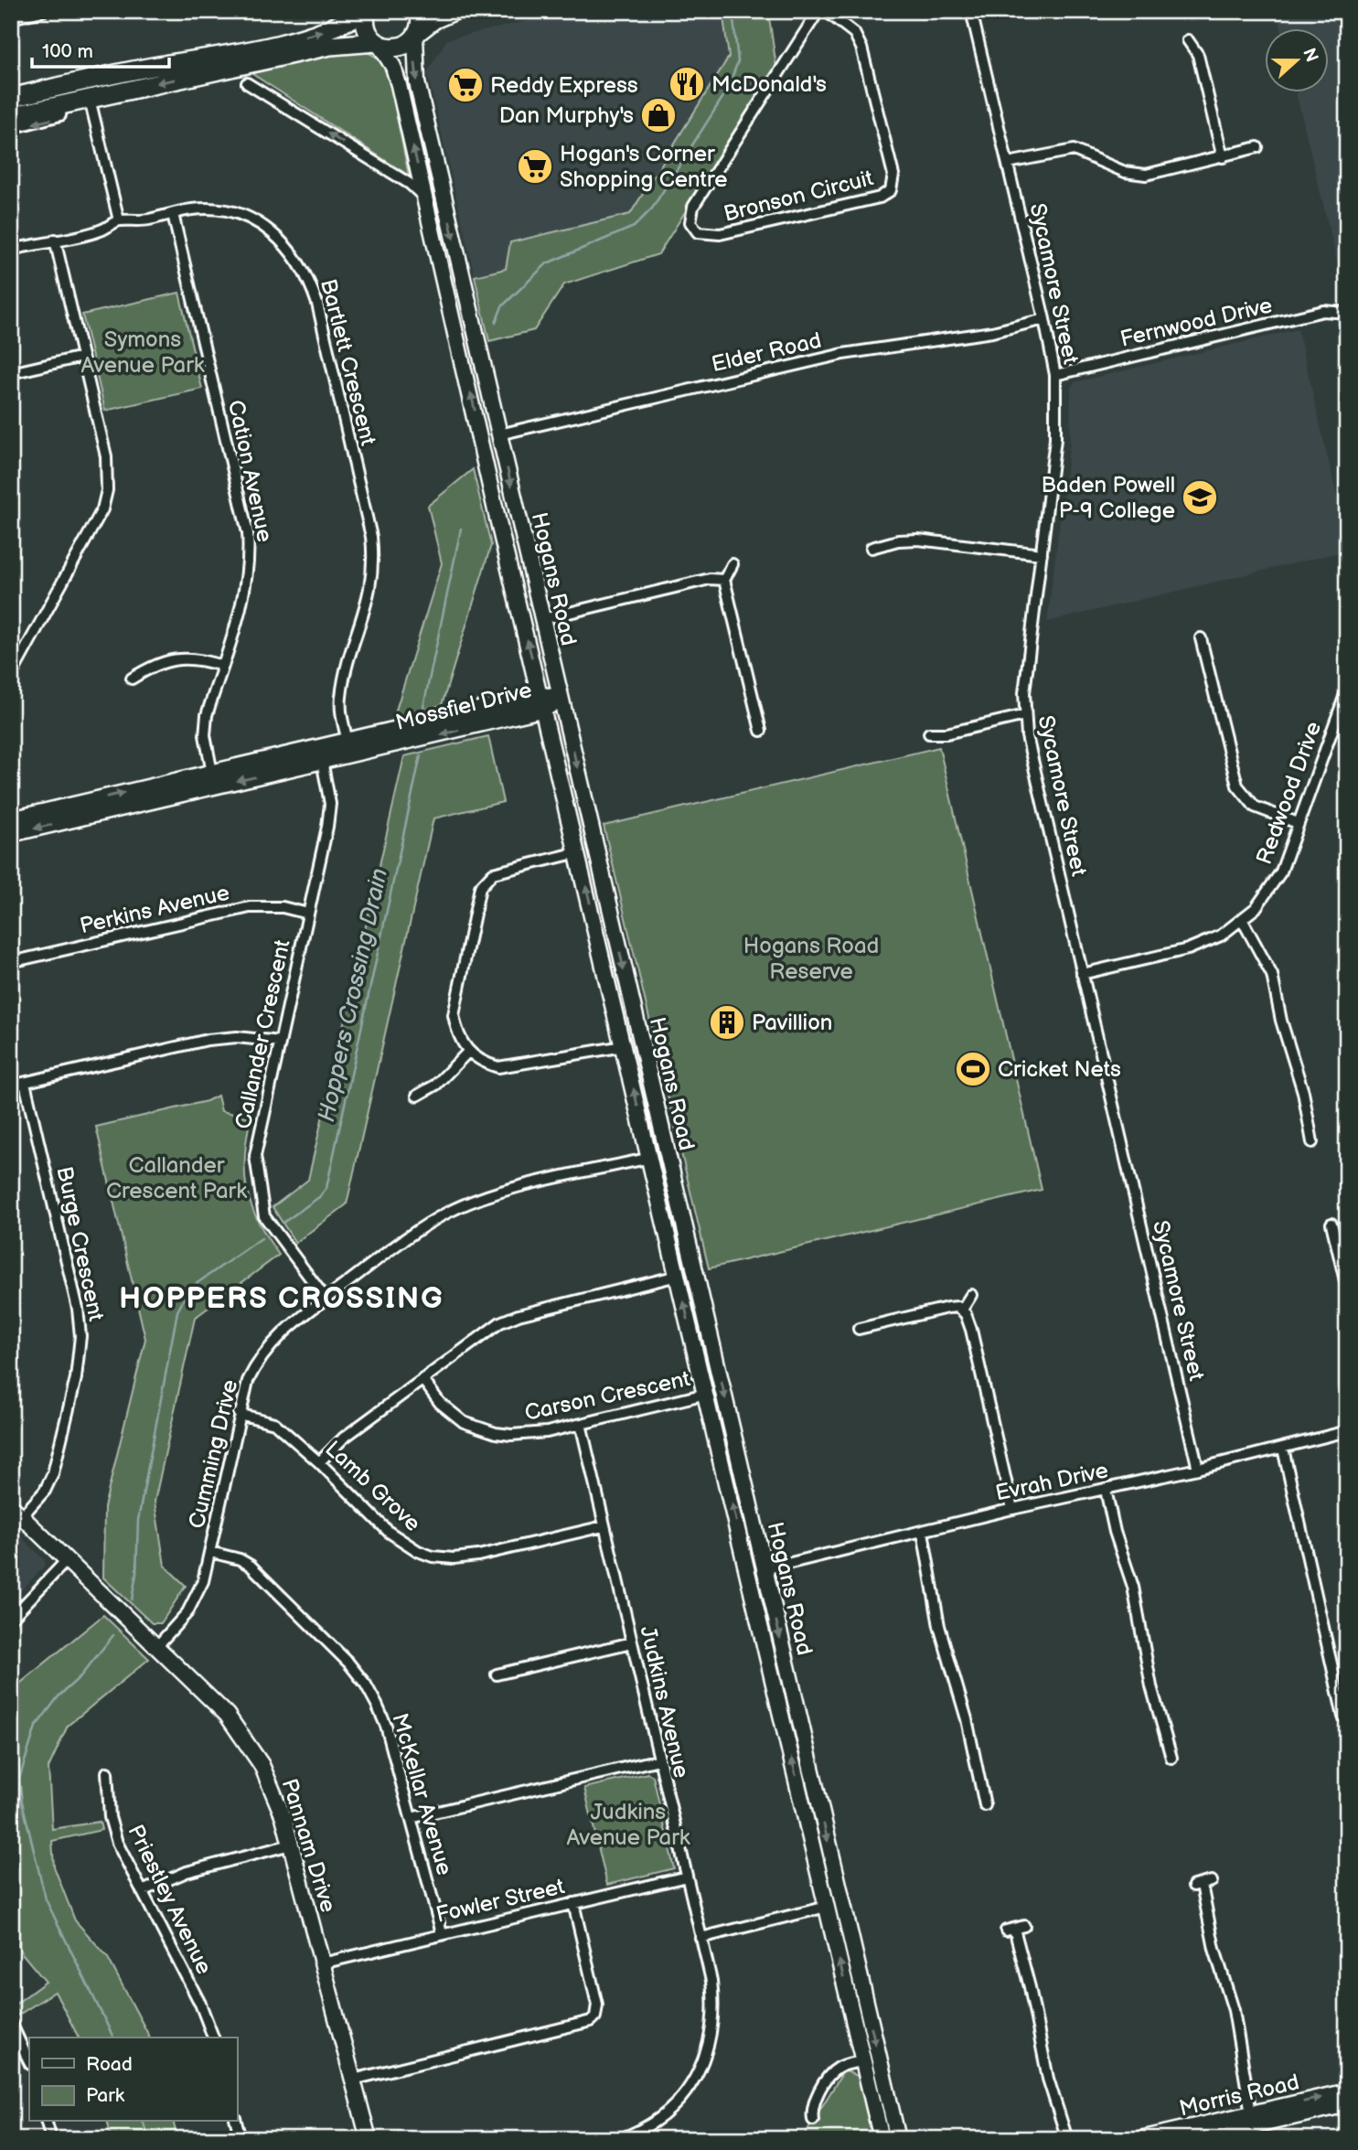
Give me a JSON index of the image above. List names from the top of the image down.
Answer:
{
  "streets": {
    "street": [
      "Bronson Circuit",
      "Sycamore Street",
      "Fernwood Drive",
      "Elder Road",
      "Bartlett Crescent",
      "Cation Avenue",
      "Hogans Road",
      "Mossfiel Drive",
      "Redwood Drive",
      "Perkins Avenue",
      "Callander Crescent",
      "Burge Crescent",
      "Carson Crescent",
      "Cumming Drive",
      "Evrah Drive",
      "Lamb Grove",
      "Judkins Avenue",
      "McKellar Avenue",
      "Pannam Drive",
      "Priestley Avenue",
      "Fowler Street",
      "Morris Road"
    ]
  },
  "crossings": [
    ["Sycamore Street", "Fernwood Drive"],
    ["Sycamore Street", "Elder Road"],
    ["Sycamore Street", "Redwood Drive"],
    ["Sycamore Street", "Evrah Drive"],
    ["Elder Road", "Hogans Road"],
    ["Bartlett Crescent", "Cation Avenue"],
    ["Bartlett Crescent", "Mossfiel Drive"],
    ["Cation Avenue", "Mossfiel Drive"],
    ["Hogans Road", "Mossfiel Drive"],
    ["Hogans Road", "Carson Crescent"],
    ["Hogans Road", "Cumming Drive"],
    ["Hogans Road", "Evrah Drive"],
    ["Mossfiel Drive", "Callander Crescent"],
    ["Perkins Avenue", "Callander Crescent"],
    ["Callander Crescent", "Cumming Drive"],
    ["Burge Crescent", "Pannam Drive"],
    ["Carson Crescent", "Judkins Avenue"],
    ["Cumming Drive", "Lamb Grove"],
    ["Cumming Drive", "McKellar Avenue"],
    ["Cumming Drive", "Pannam Drive"],
    ["Lamb Grove", "Judkins Avenue"],
    ["Judkins Avenue", "Fowler Street"],
    ["McKellar Avenue", "Fowler Street"],
    ["Pannam Drive", "Fowler Street"]
  ],
  "districts": ["HOPPERS CROSSING"],
  "water": ["Hoppers Crossing Drain"],
  "parks": [
    "Symons Avenue Park",
    "Hogans Road Reserve",
    "Callander Crescent Park",
    "Judkins Avenue Park"
  ],
  "places": {
    "restaurant": ["McDonald's"],
    "supermarket": ["Reddy Express", "Hogan's Corner Shopping Centre"],
    "shop": ["Dan Murphy's"],
    "school or university": ["Baden Powell P-9 College"],
    "building": ["Pavillion"],
    "sports": ["Cricket Nets"]
  },
  "legend": ["Road", "Park"],
  "scale_bar": "100 m",
  "north": "right"
}
